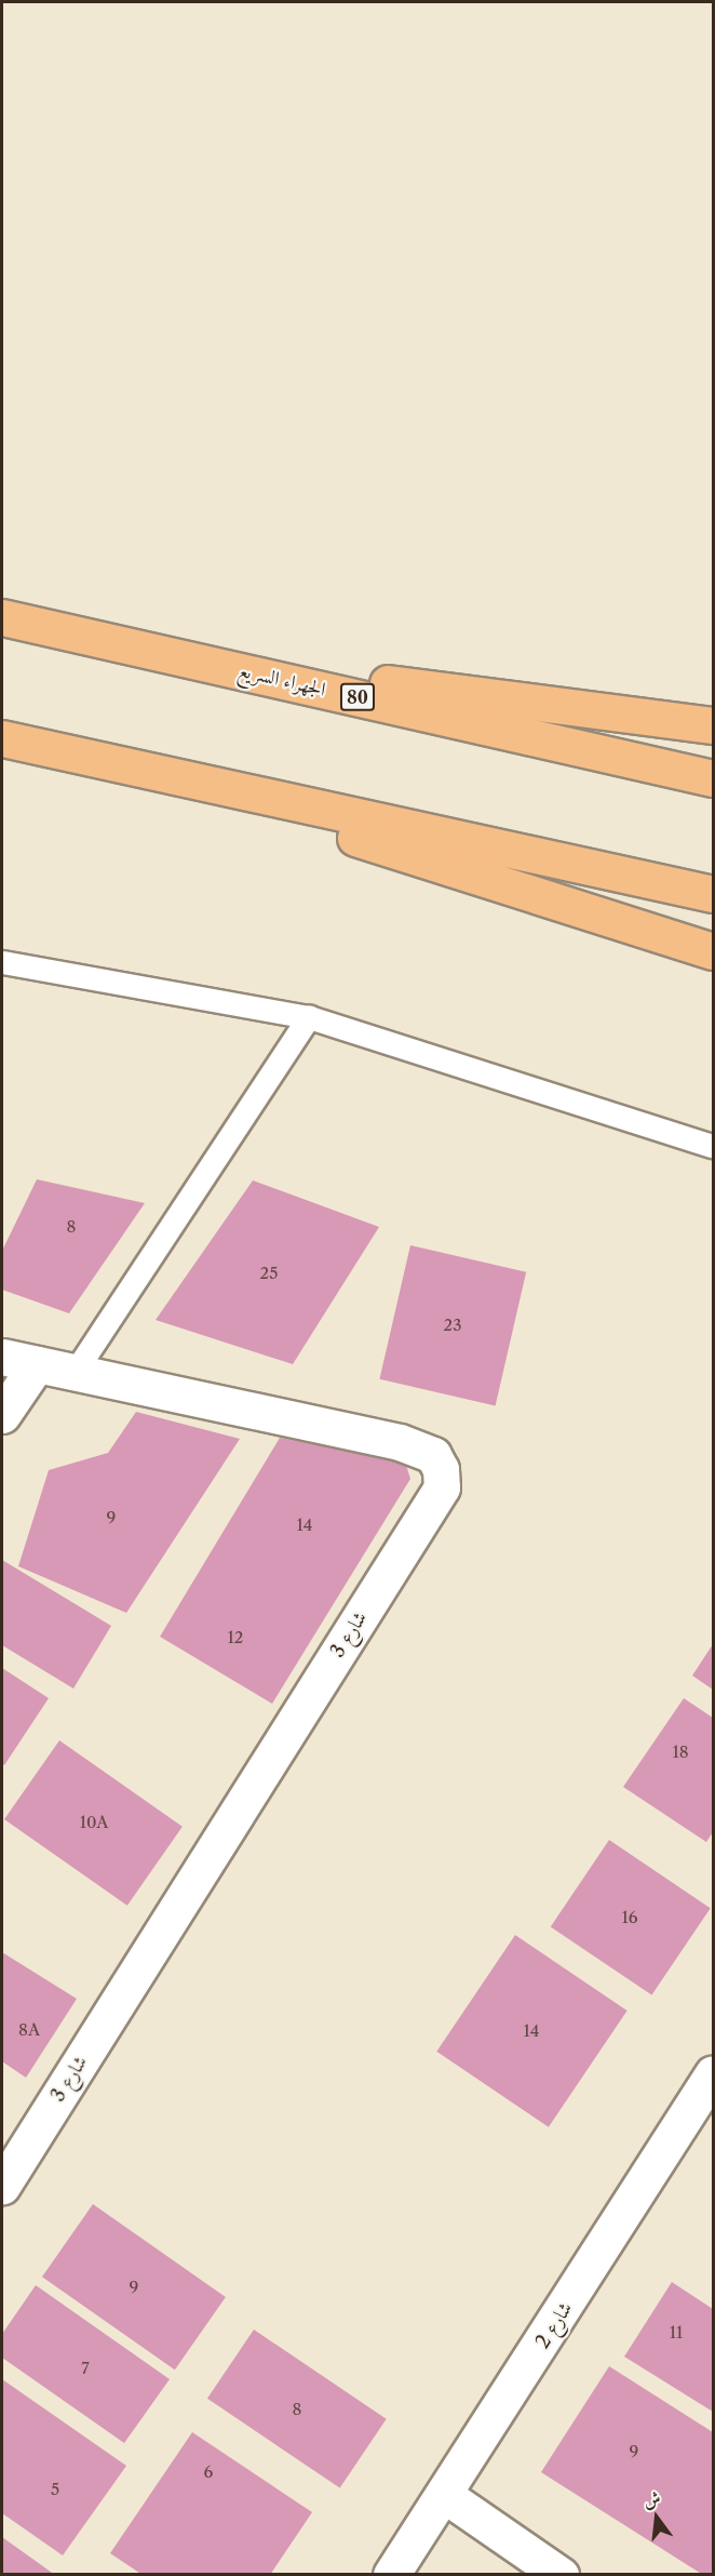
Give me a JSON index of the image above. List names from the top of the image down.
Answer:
{
  "streets": {
    "highway": ["الجهراء السريع", "80"],
    "street": ["شارع 3", "شارع 2"]
  },
  "house_numbers": [
    "8",
    "25",
    "23",
    "9",
    "14",
    "12",
    "18",
    "10A",
    "16",
    "8A",
    "14",
    "9",
    "11",
    "7",
    "8",
    "9",
    "6",
    "5"
  ],
  "north": "top"
}
